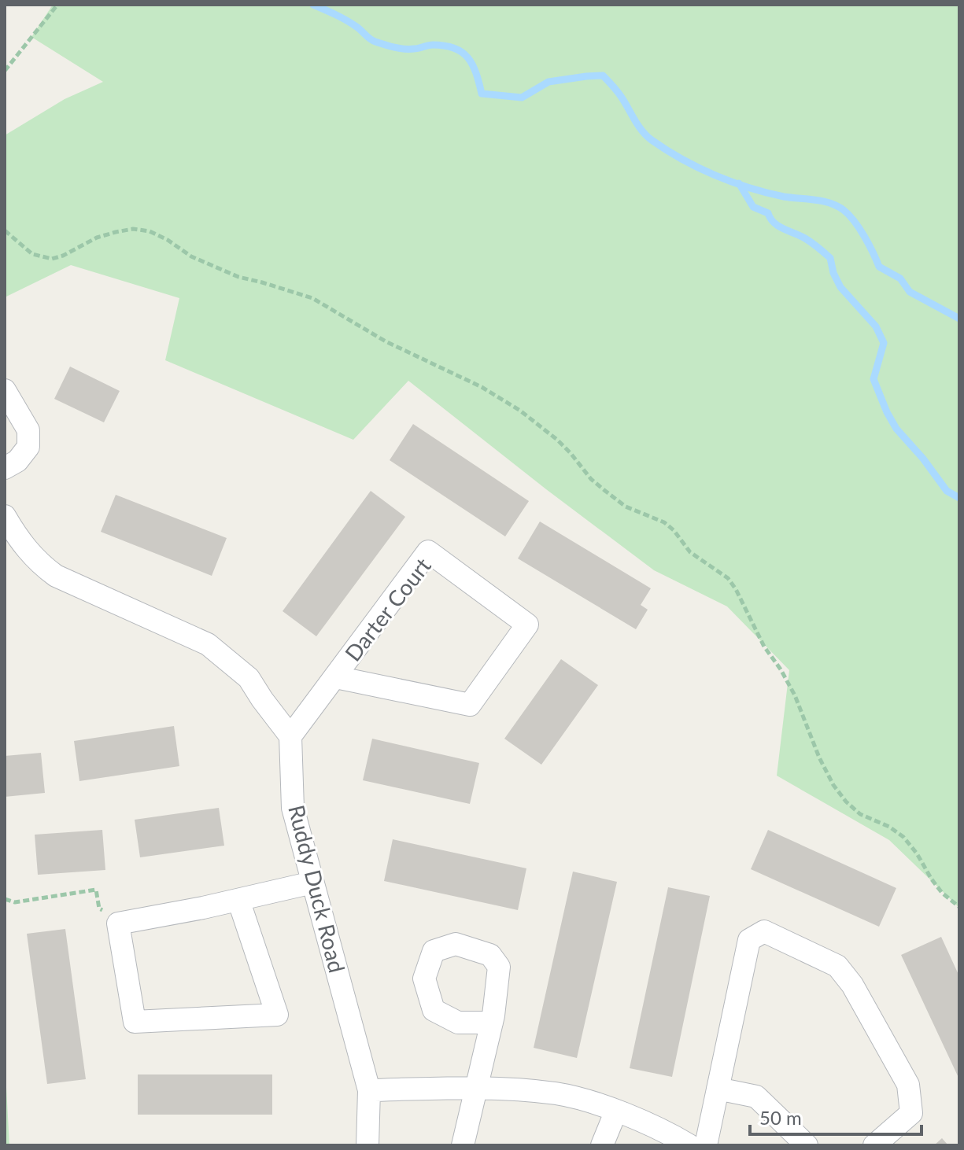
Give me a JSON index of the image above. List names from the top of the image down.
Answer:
{
  "streets": {
    "street": ["Darter Court", "Ruddy Duck Road"]
  },
  "crossings": [
    ["Darter Court", "Ruddy Duck Road"]
  ],
  "scale_bar": "50 m"
}
